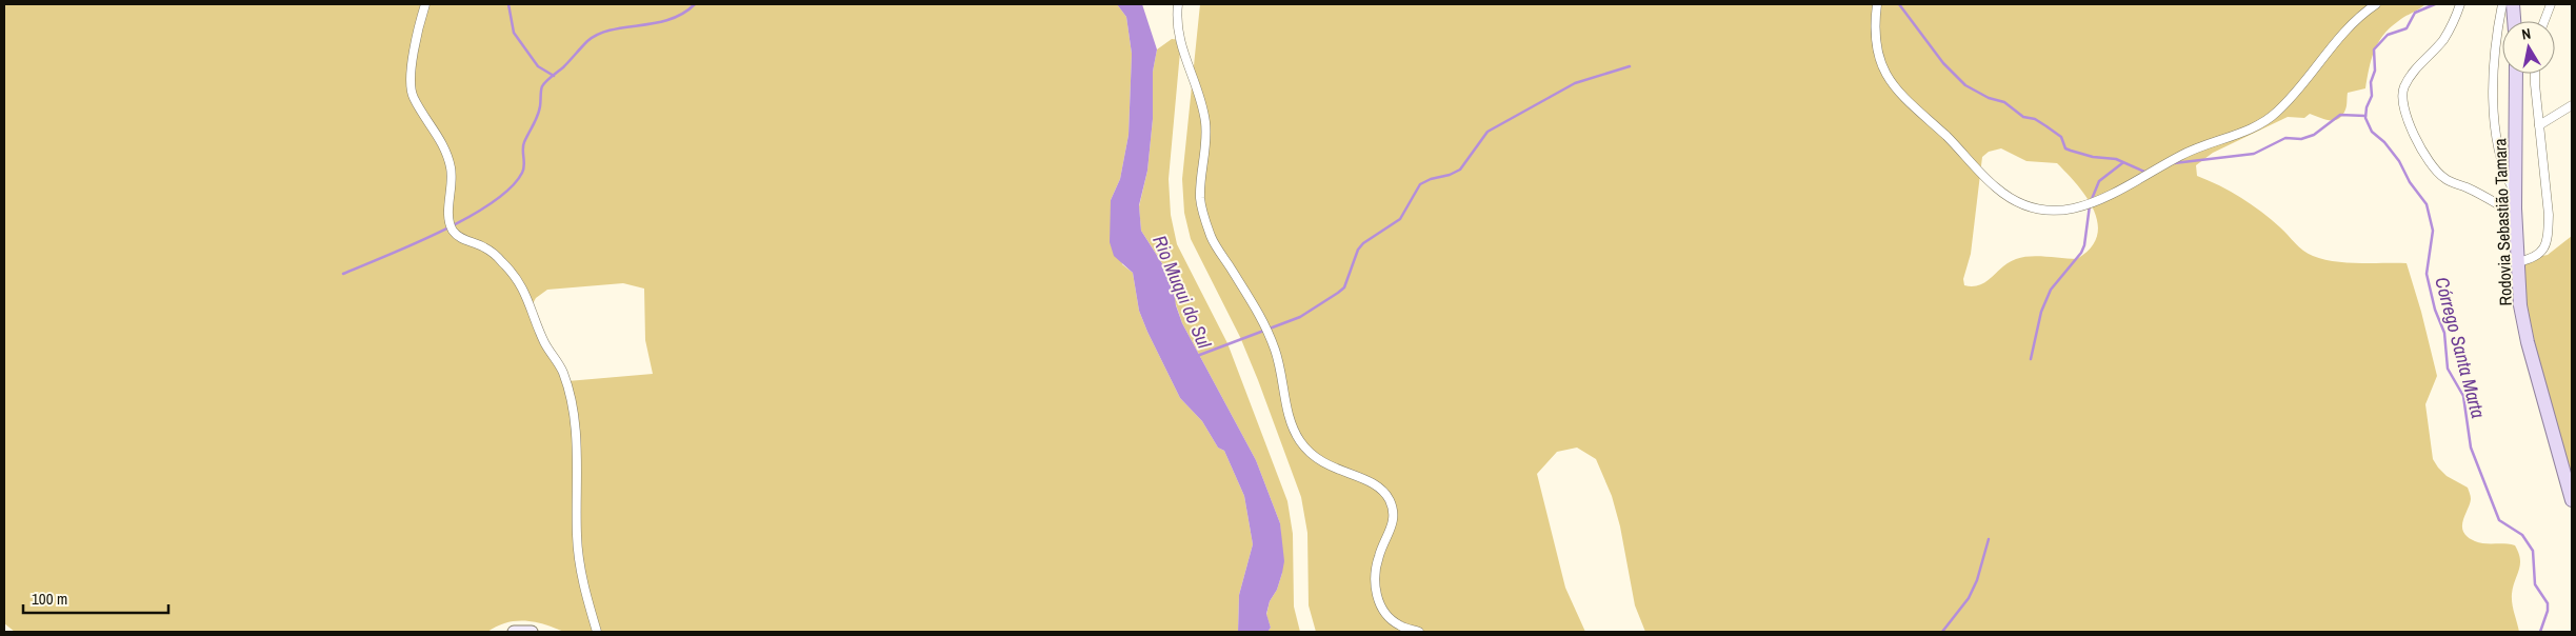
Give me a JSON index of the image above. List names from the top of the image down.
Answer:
{
  "streets": {
    "main road": ["Rodovia Sebastião Tamara"]
  },
  "water": ["Rio Muqui do Sul", "Córrego Santa Marta"],
  "scale_bar": "100 m",
  "north": "top"
}
